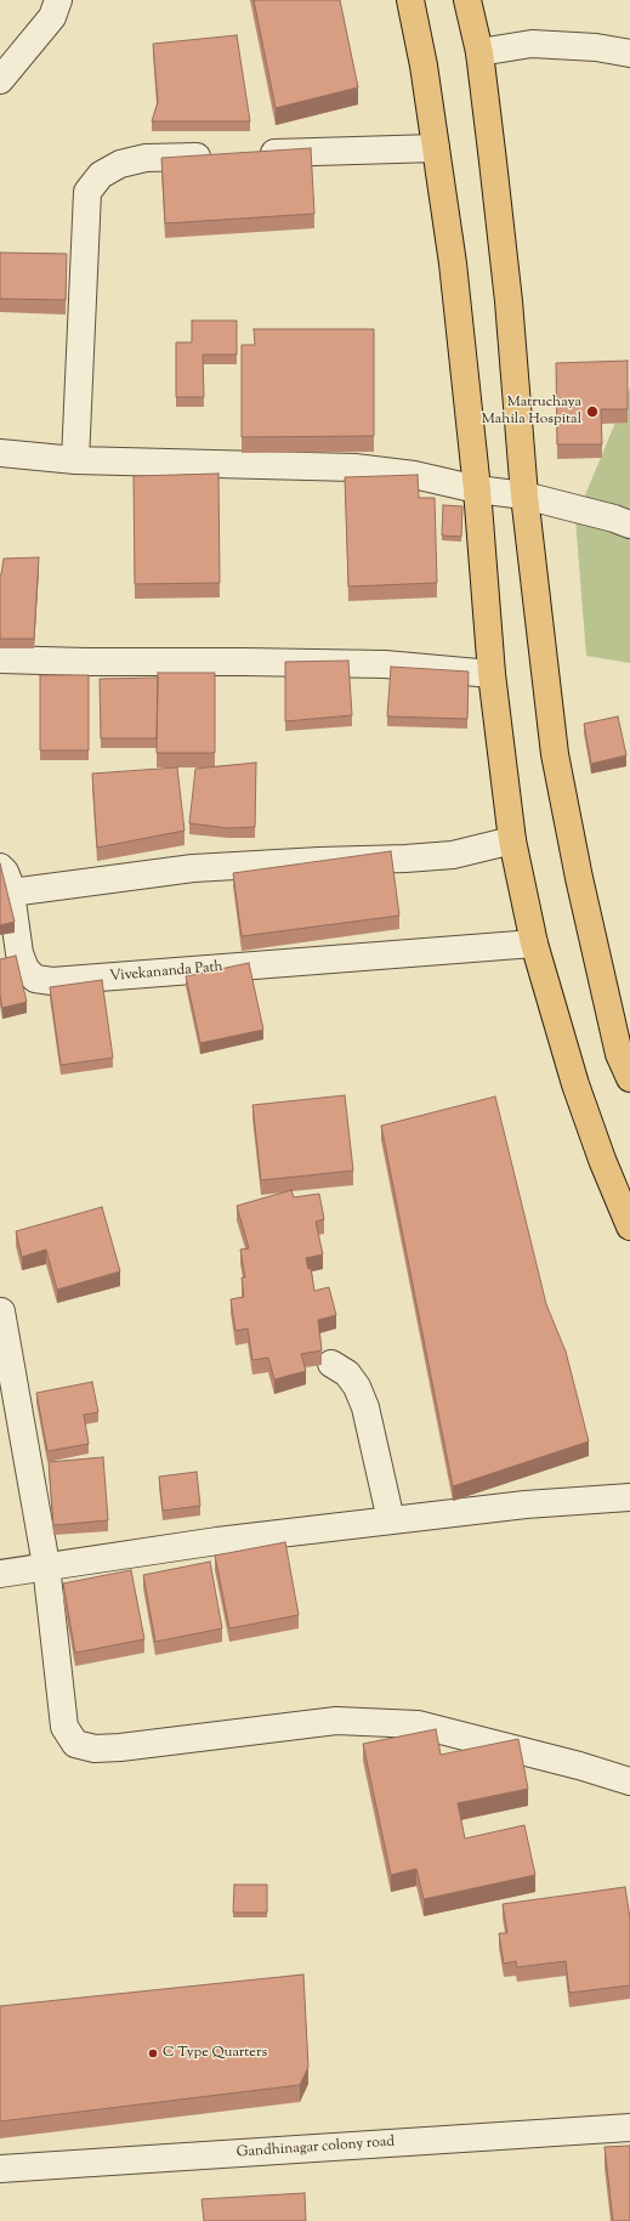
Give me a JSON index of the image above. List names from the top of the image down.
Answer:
{
  "streets": {
    "street": ["Vivekananda Path", "Gandhinagar colony road"]
  },
  "places": ["Matruchaya Mahila Hospital", "C Type Quarters"]
}
